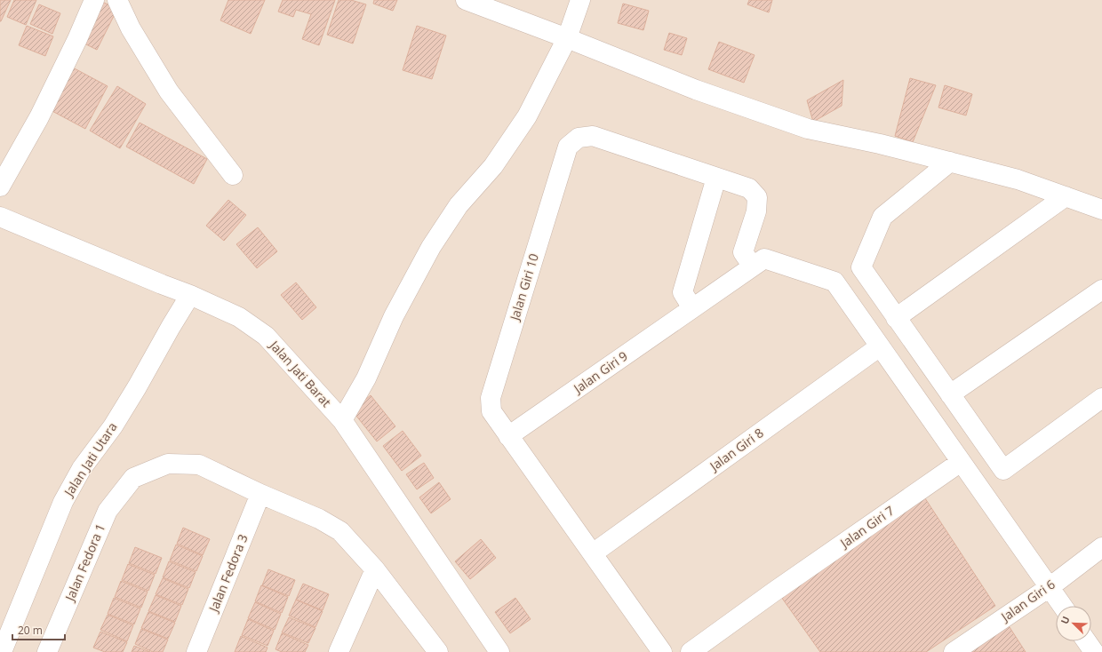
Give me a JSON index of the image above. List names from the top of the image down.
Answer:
{
  "streets": {
    "street": [
      "Jalan Giri 10",
      "Jalan Giri 9",
      "Jalan Jati Barat",
      "Jalan Giri 8",
      "Jalan Jati Utara",
      "Jalan Giri 7",
      "Jalan Fedora 1",
      "Jalan Fedora 3",
      "Jalan Giri 6"
    ]
  },
  "crossings": [
    ["Jalan Giri 10", "Jalan Giri 9"],
    ["Jalan Giri 10", "Jalan Giri 8"],
    ["Jalan Jati Barat", "Jalan Jati Utara"],
    ["Jalan Fedora 1", "Jalan Fedora 3"]
  ],
  "scale_bar": "20 m",
  "north": "top left"
}
